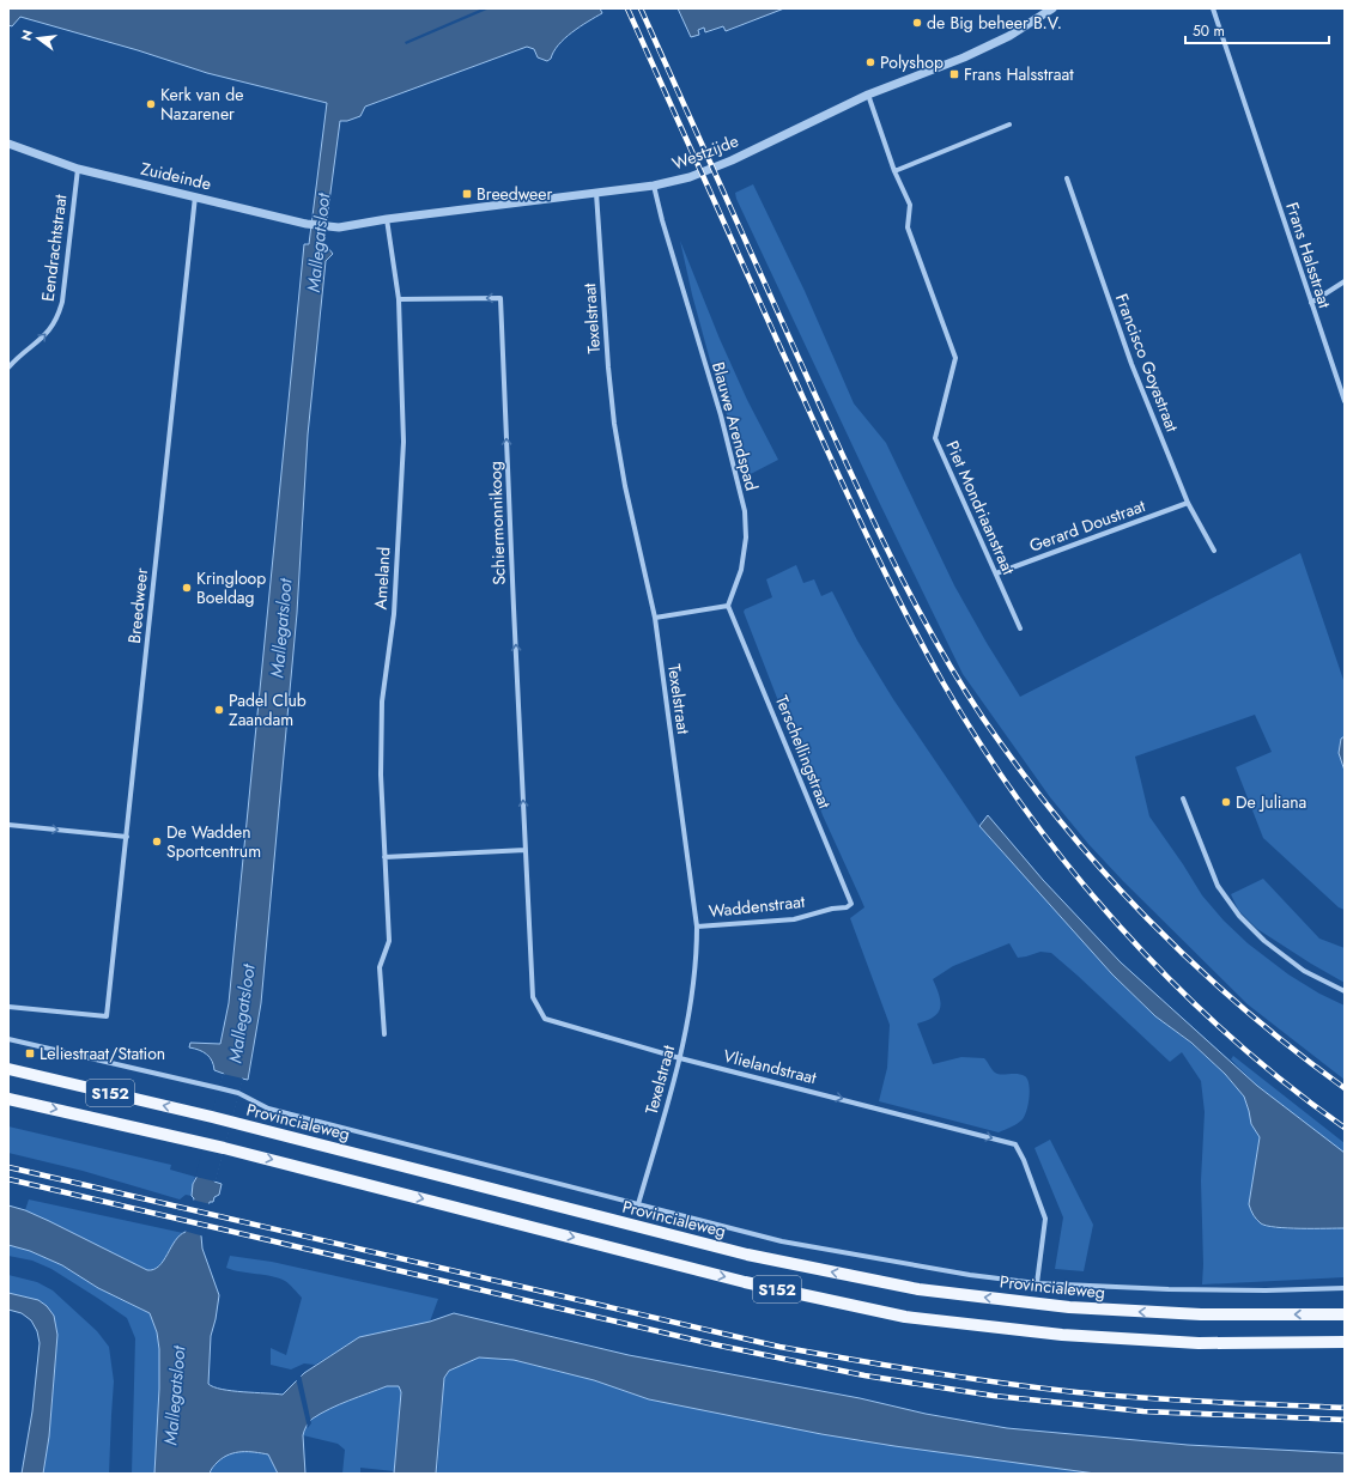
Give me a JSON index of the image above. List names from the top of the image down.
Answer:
{
  "streets": {
    "main road": ["S152", "Provincialeweg"],
    "street": [
      "Westzijde",
      "Zuideinde",
      "Eendrachtstraat",
      "Frans Halsstraat",
      "Texelstraat",
      "Francisco Goyastraat",
      "Blauwe Arendspad",
      "Piet Mondriaanstraat",
      "Schiermonnikoog",
      "Gerard Doustraat",
      "Ameland",
      "Breedweer",
      "Terschellingstraat",
      "Waddenstraat",
      "Vlielandstraat"
    ]
  },
  "crossings": [
    ["Westzijde", "Zuideinde"],
    ["Westzijde", "Texelstraat"],
    ["Westzijde", "Blauwe Arendspad"],
    ["Westzijde", "Piet Mondriaanstraat"],
    ["Westzijde", "Ameland"],
    ["Zuideinde", "Eendrachtstraat"],
    ["Zuideinde", "Breedweer"],
    ["Texelstraat", "Waddenstraat"],
    ["Texelstraat", "Vlielandstraat"],
    ["Texelstraat", "Provincialeweg"],
    ["Francisco Goyastraat", "Gerard Doustraat"],
    ["Blauwe Arendspad", "Terschellingstraat"],
    ["Piet Mondriaanstraat", "Gerard Doustraat"],
    ["Schiermonnikoog", "Ameland"],
    ["Schiermonnikoog", "Vlielandstraat"],
    ["Terschellingstraat", "Waddenstraat"],
    ["Vlielandstraat", "Provincialeweg"]
  ],
  "one_way": ["Eendrachtstraat", "Schiermonnikoog", "Vlielandstraat"],
  "water": ["Mallegatsloot"],
  "places": {
    "other": [
      "de Big beheer B.V.",
      "Polyshop",
      "Kerk van de Nazarener",
      "Kringloop Boeldag",
      "Padel Club Zaandam",
      "De Juliana",
      "De Wadden Sportcentrum"
    ],
    "transit": ["Frans Halsstraat", "Breedweer", "Leliestraat/Station"]
  },
  "scale_bar": "50 m",
  "north": "left"
}
